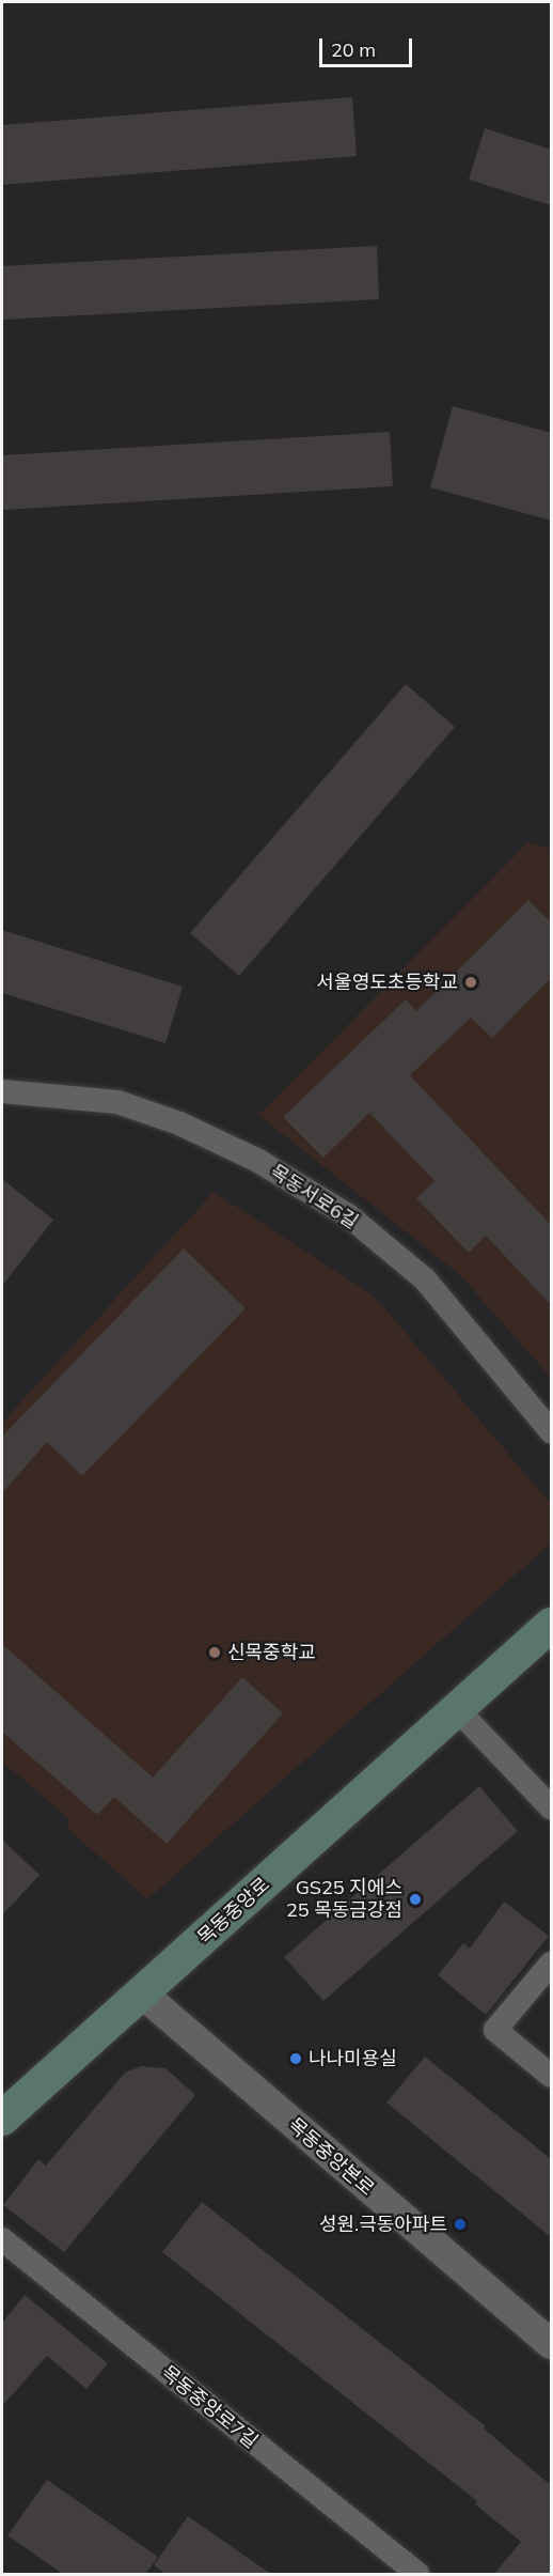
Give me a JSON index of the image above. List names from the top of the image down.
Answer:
{
  "streets": {
    "main road": ["목동중앙로"],
    "street": ["목동서로6길", "목동중앙본로", "목동중앙로7길"]
  },
  "crossings": [
    ["목동중앙로", "목동중앙본로"]
  ],
  "places": [
    "서울영도초등학교",
    "신목중학교",
    "GS25 지에스 25 목동금강점",
    "나나미용실",
    "성원.극동아파트"
  ],
  "scale_bar": "20 m"
}
